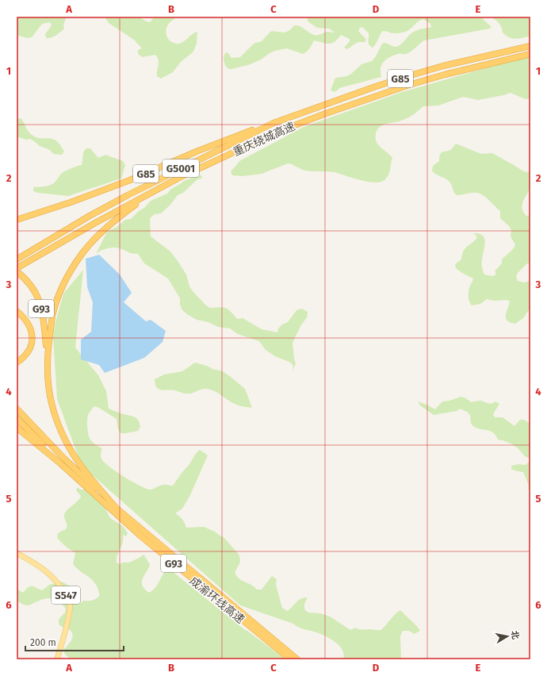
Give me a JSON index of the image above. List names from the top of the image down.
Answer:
{
  "streets": {
    "highway": [
      "G85",
      "重庆绕城高速",
      "G5001",
      "G93",
      "成渝环线高速"
    ],
    "main road": ["S547"]
  },
  "crossings": [
    ["G85", "重庆绕城高速"],
    ["G93", "成渝环线高速"]
  ],
  "scale_bar": "200 m",
  "north": "right",
  "grid": {
    "columns": [
      "A",
      "B",
      "C",
      "D",
      "E"
    ],
    "rows": [
      "1",
      "2",
      "3",
      "4",
      "5",
      "6"
    ]
  }
}
